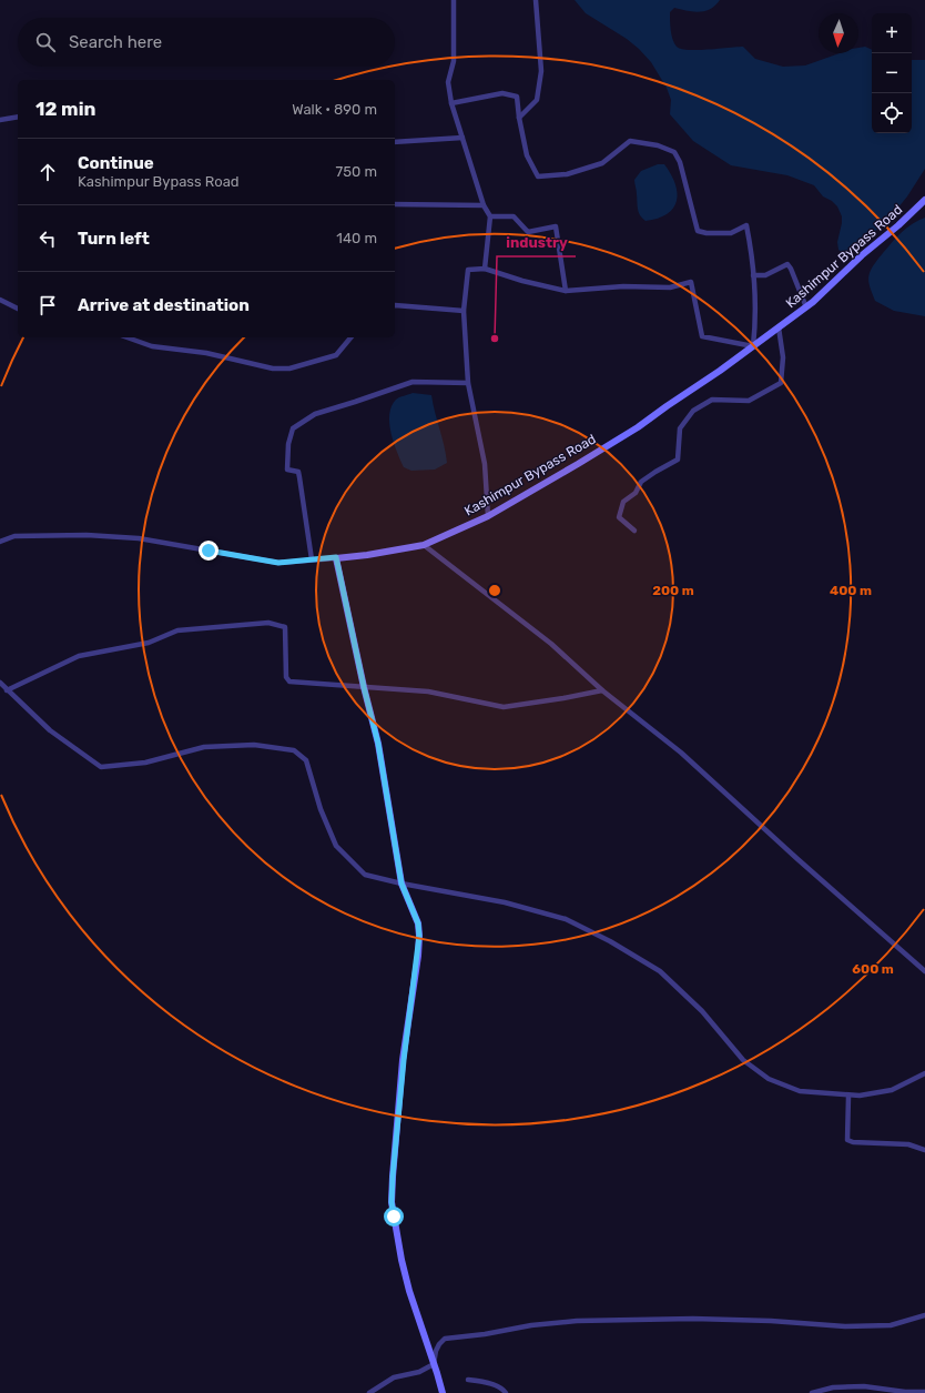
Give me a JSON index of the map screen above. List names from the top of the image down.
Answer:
{
  "streets": {
    "main road": ["Kashimpur Bypass Road"]
  },
  "places": ["industry"],
  "north": "bottom",
  "page": {
    "map_buttons": ["+", "−"],
    "search": "Search here",
    "heading": ["12 min", "Walk · 890 m"],
    "list": [
      ["Continue", "Kashimpur Bypass Road", "750 m"],
      ["Turn left", "140 m"],
      "Arrive at destination"
    ]
  },
  "rings": ["200 m", "400 m", "600 m"]
}
